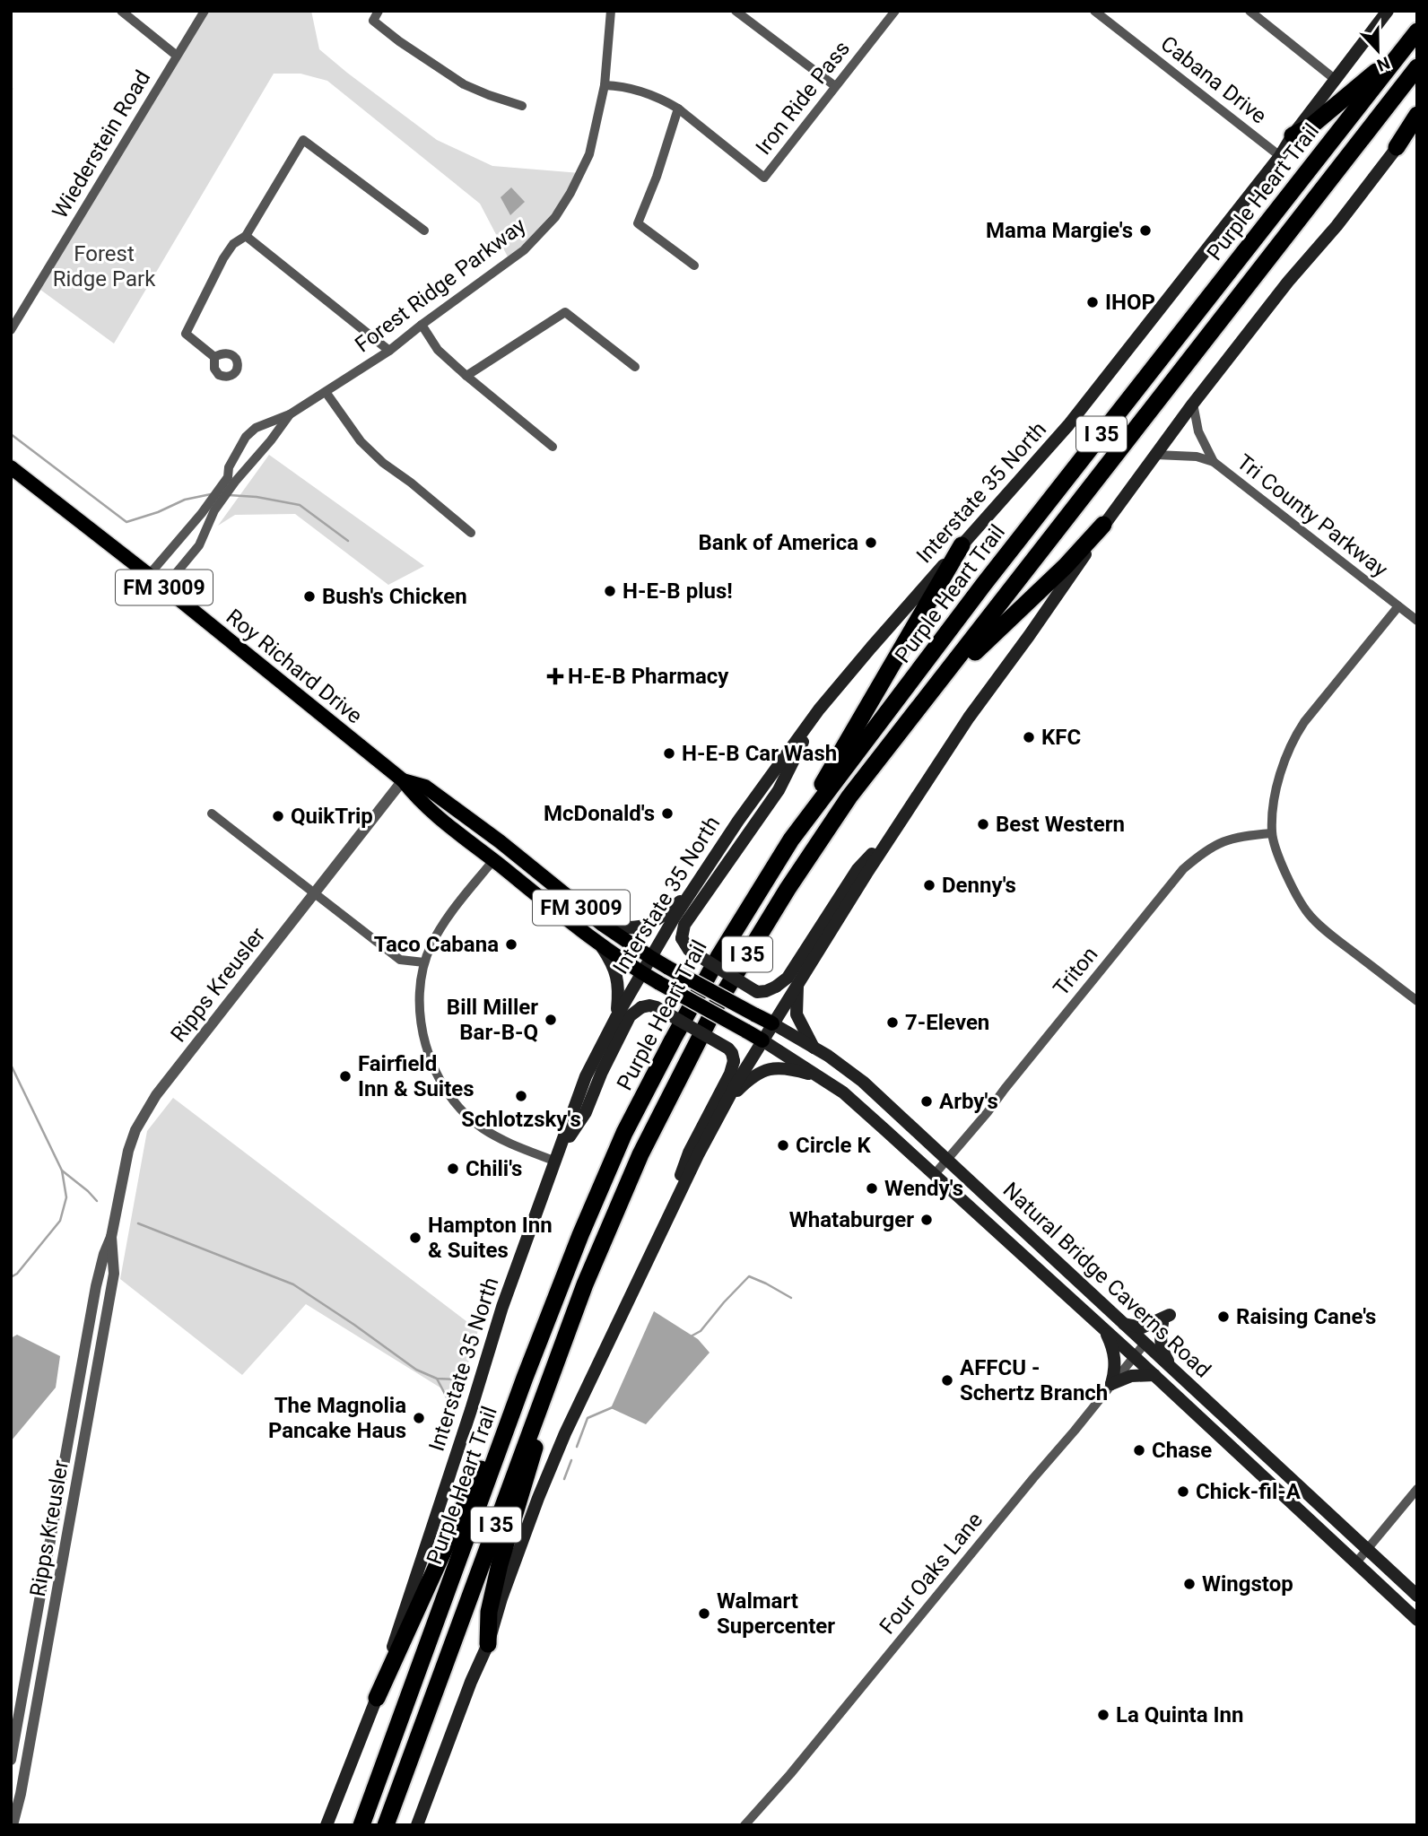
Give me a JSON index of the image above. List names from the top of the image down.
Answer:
{
  "streets": {
    "highway": ["Purple Heart Trail", "I 35"],
    "main road": [
      "Interstate 35 North",
      "FM 3009",
      "Roy Richard Drive",
      "Natural Bridge Caverns Road"
    ],
    "street": [
      "Cabana Drive",
      "Iron Ride Pass",
      "Wiederstein Road",
      "Forest Ridge Parkway",
      "Tri County Parkway",
      "Triton",
      "Ripps Kreusler",
      "Four Oaks Lane"
    ]
  },
  "crossings": [
    ["Cabana Drive", "Interstate 35 North"],
    ["Forest Ridge Parkway", "Roy Richard Drive"],
    ["Interstate 35 North", "FM 3009"],
    ["Interstate 35 North", "Roy Richard Drive"],
    ["Interstate 35 North", "Natural Bridge Caverns Road"],
    ["FM 3009", "Roy Richard Drive"],
    ["FM 3009", "Natural Bridge Caverns Road"],
    ["Roy Richard Drive", "Ripps Kreusler"],
    ["Roy Richard Drive", "Natural Bridge Caverns Road"],
    ["Triton", "Natural Bridge Caverns Road"],
    ["Natural Bridge Caverns Road", "Four Oaks Lane"]
  ],
  "parks": ["Forest Ridge Park"],
  "places": {
    "other": [
      "Mama Margie's",
      "IHOP",
      "Bank of America",
      "H-E-B plus!",
      "Bush's Chicken",
      "KFC",
      "H-E-B Car Wash",
      "McDonald's",
      "QuikTrip",
      "Best Western",
      "Denny's",
      "Taco Cabana",
      "Bill Miller Bar-B-Q",
      "7-Eleven",
      "Fairfield Inn & Suites",
      "Schlotzsky's",
      "Arby's",
      "Circle K",
      "Chili's",
      "Wendy's",
      "Whataburger",
      "Hampton Inn & Suites",
      "Raising Cane's",
      "AFFCU - Schertz Branch",
      "The Magnolia Pancake Haus",
      "Chase",
      "Chick-fil-A",
      "Wingstop",
      "Walmart Supercenter",
      "La Quinta Inn"
    ],
    "health": ["H-E-B Pharmacy"]
  },
  "north": "bottom"
}
